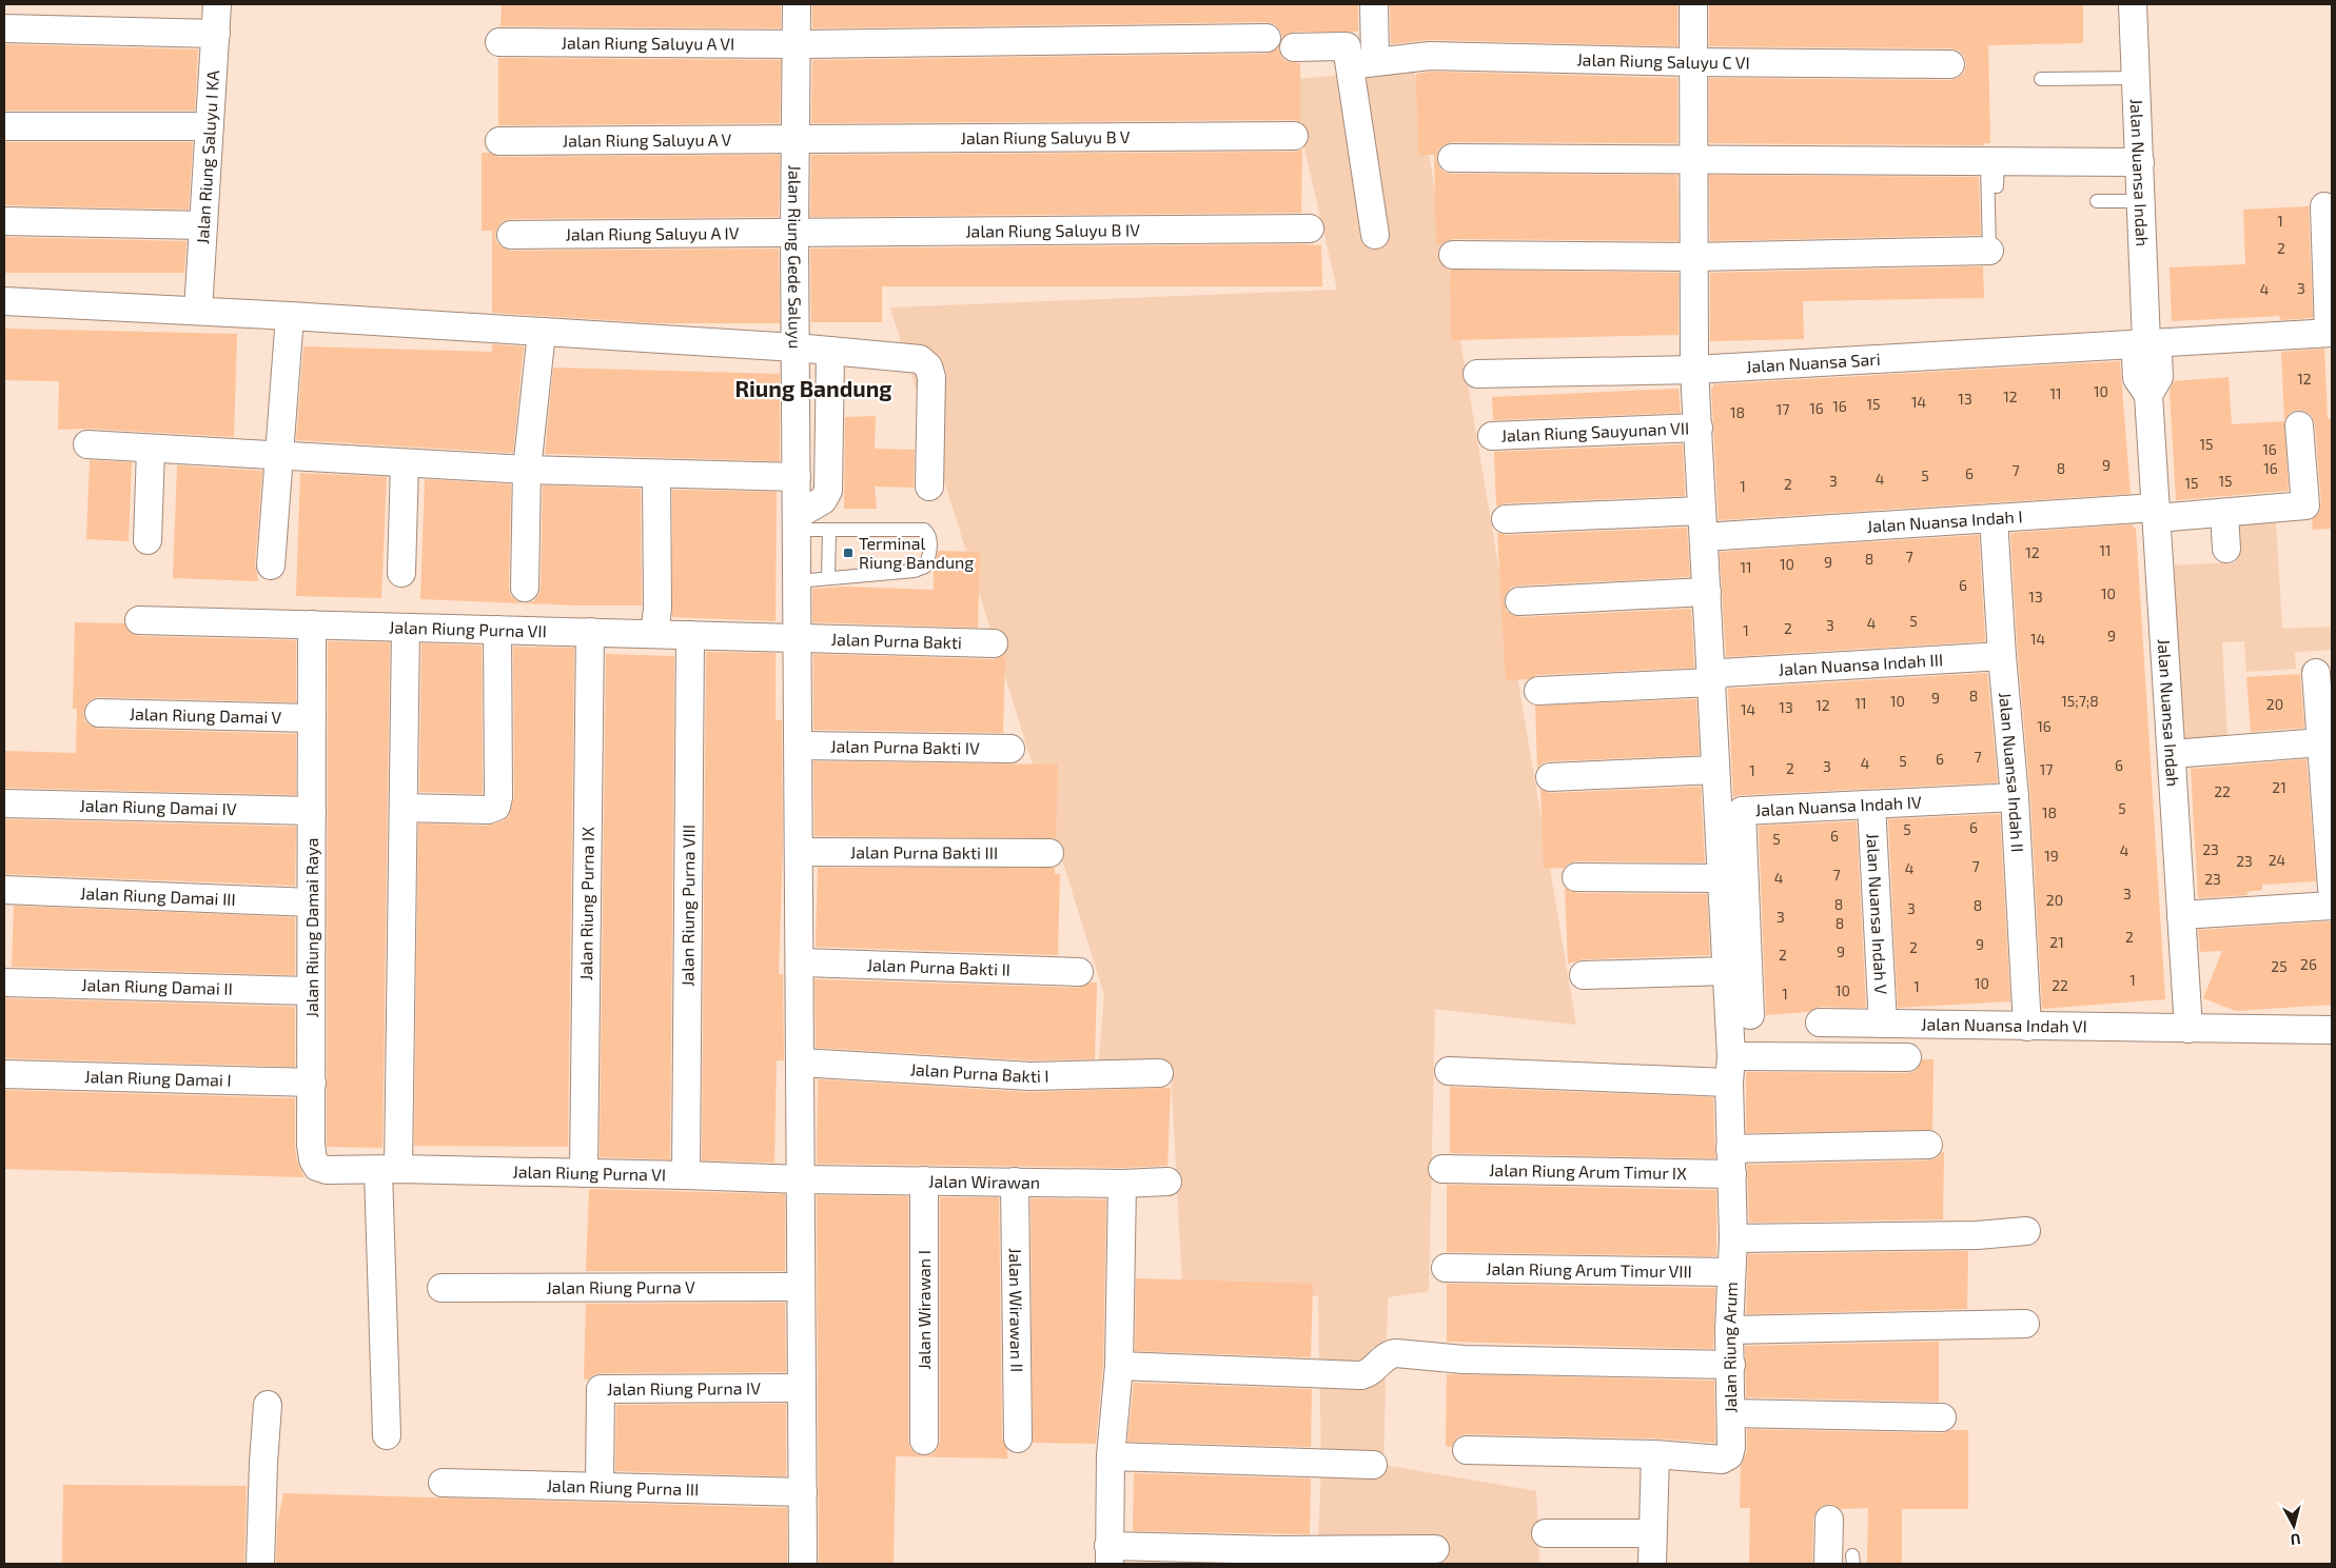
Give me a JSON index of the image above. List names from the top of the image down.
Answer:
{
  "streets": {
    "street": [
      "Jalan Riung Saluyu A VI",
      "Jalan Riung Saluyu C VI",
      "Jalan Riung Saluyu B V",
      "Jalan Riung Saluyu A V",
      "Jalan Riung Saluyu I KA",
      "Jalan Nuansa Indah",
      "Jalan Riung Saluyu B IV",
      "Jalan Riung Saluyu A IV",
      "Jalan Riung Gede Saluyu",
      "Jalan Nuansa Sari",
      "Jalan Riung Sauyunan VII",
      "Jalan Nuansa Indah I",
      "Jalan Riung Purna VII",
      "Jalan Purna Bakti",
      "Jalan Nuansa Indah III",
      "Jalan Riung Damai V",
      "Jalan Purna Bakti IV",
      "Jalan Nuansa Indah II",
      "Jalan Nuansa Indah IV",
      "Jalan Riung Damai IV",
      "Jalan Purna Bakti III",
      "Jalan Riung Damai III",
      "Jalan Riung Purna IX",
      "Jalan Riung Purna VIII",
      "Jalan Nuansa Indah V",
      "Jalan Riung Damai Raya",
      "Jalan Purna Bakti II",
      "Jalan Riung Damai II",
      "Jalan Nuansa Indah VI",
      "Jalan Purna Bakti I",
      "Jalan Riung Damai I",
      "Jalan Riung Arum Timur IX",
      "Jalan Riung Purna VI",
      "Jalan Wirawan",
      "Jalan Riung Arum Timur VIII",
      "Jalan Riung Purna V",
      "Jalan Wirawan I",
      "Jalan Wirawan II",
      "Jalan Riung Arum",
      "Jalan Riung Purna IV",
      "Jalan Riung Purna III"
    ]
  },
  "crossings": [
    ["Jalan Riung Saluyu A VI", "Jalan Riung Gede Saluyu"],
    ["Jalan Riung Saluyu C VI", "Jalan Riung Arum"],
    ["Jalan Riung Saluyu B V", "Jalan Riung Saluyu A V"],
    ["Jalan Riung Saluyu B V", "Jalan Riung Gede Saluyu"],
    ["Jalan Riung Saluyu A V", "Jalan Riung Gede Saluyu"],
    ["Jalan Nuansa Indah", "Jalan Nuansa Sari"],
    ["Jalan Nuansa Indah", "Jalan Nuansa Indah I"],
    ["Jalan Nuansa Indah", "Jalan Nuansa Indah VI"],
    ["Jalan Riung Saluyu B IV", "Jalan Riung Saluyu A IV"],
    ["Jalan Riung Saluyu B IV", "Jalan Riung Gede Saluyu"],
    ["Jalan Riung Saluyu A IV", "Jalan Riung Gede Saluyu"],
    ["Jalan Nuansa Sari", "Jalan Riung Arum"],
    ["Jalan Riung Sauyunan VII", "Jalan Riung Arum"],
    ["Jalan Nuansa Indah I", "Jalan Nuansa Indah II"],
    ["Jalan Nuansa Indah I", "Jalan Riung Arum"],
    ["Jalan Riung Purna VII", "Jalan Purna Bakti"],
    ["Jalan Riung Purna VII", "Jalan Riung Purna IX"],
    ["Jalan Riung Purna VII", "Jalan Riung Purna VIII"],
    ["Jalan Riung Purna VII", "Jalan Riung Damai Raya"],
    ["Jalan Nuansa Indah III", "Jalan Nuansa Indah II"],
    ["Jalan Nuansa Indah III", "Jalan Riung Arum"],
    ["Jalan Riung Damai V", "Jalan Riung Damai Raya"],
    ["Jalan Nuansa Indah II", "Jalan Nuansa Indah IV"],
    ["Jalan Nuansa Indah II", "Jalan Nuansa Indah VI"],
    ["Jalan Nuansa Indah IV", "Jalan Nuansa Indah V"],
    ["Jalan Riung Damai IV", "Jalan Riung Damai Raya"],
    ["Jalan Riung Damai III", "Jalan Riung Damai Raya"],
    ["Jalan Riung Purna IX", "Jalan Riung Purna VI"],
    ["Jalan Riung Purna VIII", "Jalan Riung Purna VI"],
    ["Jalan Nuansa Indah V", "Jalan Nuansa Indah VI"],
    ["Jalan Riung Damai Raya", "Jalan Riung Damai II"],
    ["Jalan Riung Damai Raya", "Jalan Riung Damai I"],
    ["Jalan Riung Damai Raya", "Jalan Riung Purna VI"],
    ["Jalan Riung Arum Timur IX", "Jalan Riung Arum"],
    ["Jalan Riung Purna VI", "Jalan Wirawan"],
    ["Jalan Wirawan", "Jalan Wirawan I"],
    ["Jalan Wirawan", "Jalan Wirawan II"],
    ["Jalan Riung Arum Timur VIII", "Jalan Riung Arum"],
    ["Jalan Riung Purna IV", "Jalan Riung Purna III"]
  ],
  "districts": ["Riung Bandung"],
  "places": {
    "transit": ["Terminal Riung Bandung"]
  },
  "house_numbers": [
    "1",
    "2",
    "3",
    "4",
    "12",
    "10",
    "11",
    "12",
    "13",
    "14",
    "15",
    "16",
    "16",
    "17",
    "18",
    "15",
    "16",
    "9",
    "8",
    "16",
    "7",
    "6",
    "5",
    "4",
    "3",
    "15",
    "15",
    "2",
    "1",
    "11",
    "12",
    "7",
    "8",
    "9",
    "10",
    "11",
    "6",
    "10",
    "13",
    "5",
    "4",
    "3",
    "2",
    "1",
    "9",
    "14",
    "8",
    "9",
    "10",
    "15;7;8",
    "11",
    "20",
    "12",
    "13",
    "14",
    "16",
    "7",
    "6",
    "5",
    "4",
    "6",
    "3",
    "2",
    "17",
    "1",
    "21",
    "22",
    "5",
    "18",
    "6",
    "5",
    "6",
    "5",
    "23",
    "4",
    "19",
    "24",
    "23",
    "7",
    "4",
    "7",
    "4",
    "23",
    "3",
    "20",
    "8",
    "8",
    "3",
    "3",
    "8",
    "2",
    "21",
    "9",
    "2",
    "9",
    "2",
    "26",
    "25",
    "1",
    "10",
    "22",
    "1",
    "10",
    "1"
  ],
  "north": "bottom"
}
